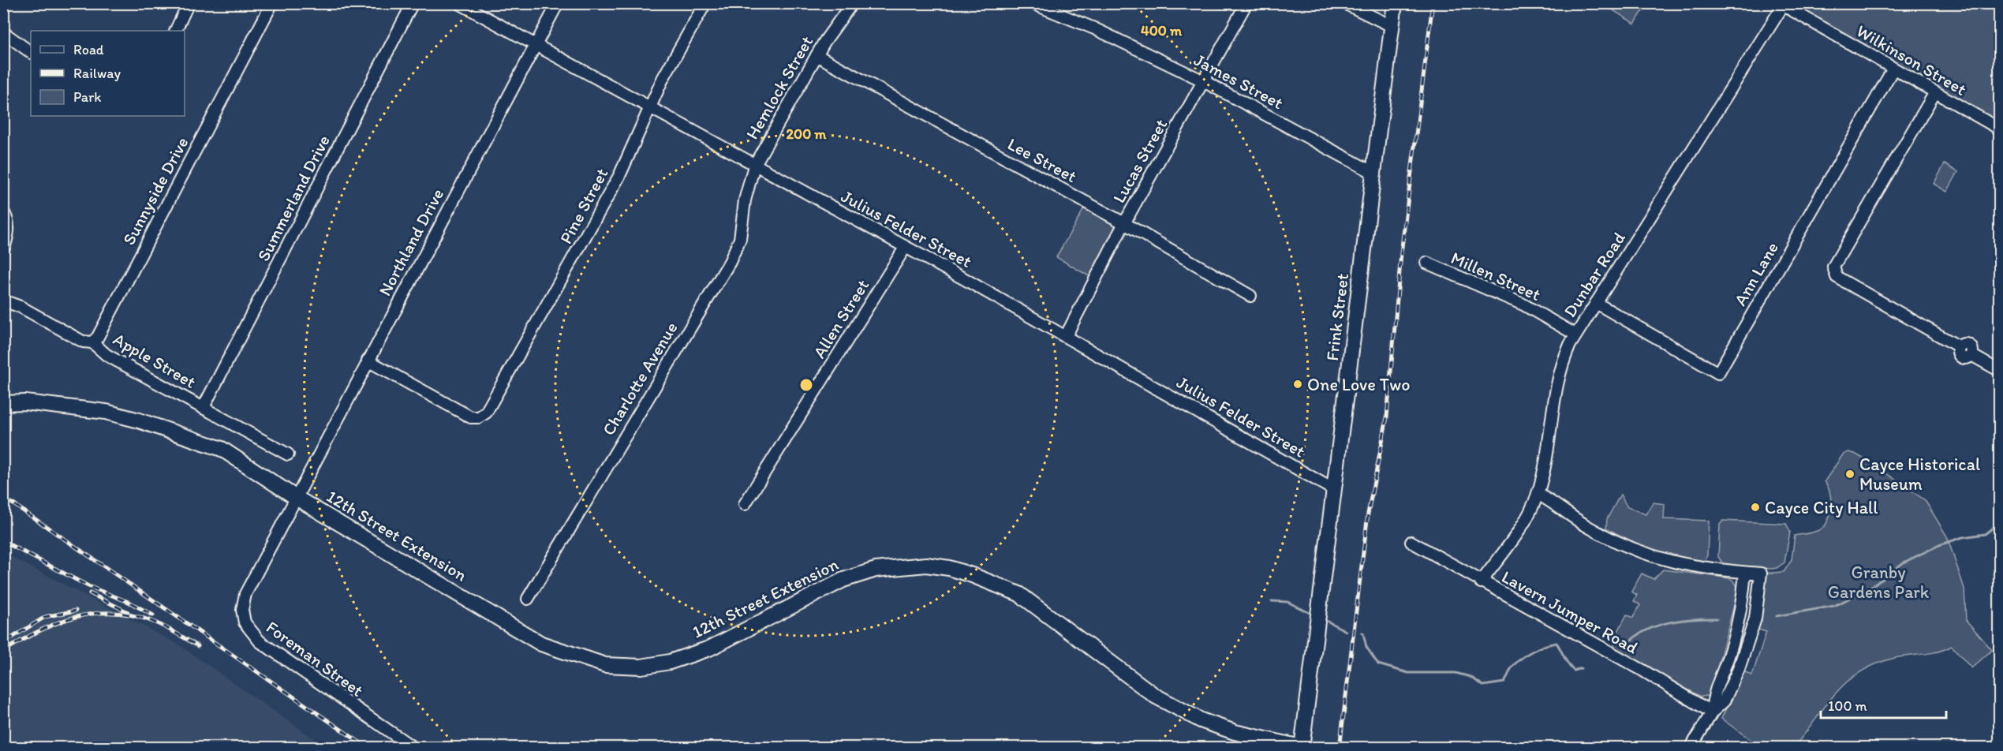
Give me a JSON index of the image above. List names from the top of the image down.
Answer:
{
  "streets": {
    "main road": ["Frink Street", "12th Street Extension"],
    "street": [
      "Wilkinson Street",
      "James Street",
      "Hemlock Street",
      "Lee Street",
      "Lucas Street",
      "Sunnyside Drive",
      "Summerland Drive",
      "Pine Street",
      "Julius Felder Street",
      "Northland Drive",
      "Ann Lane",
      "Dunbar Road",
      "Millen Street",
      "Allen Street",
      "Apple Street",
      "Charlotte Avenue",
      "Lavern Jumper Road",
      "Foreman Street"
    ]
  },
  "crossings": [
    ["Wilkinson Street", "Ann Lane"],
    ["Wilkinson Street", "Dunbar Road"],
    ["James Street", "Lucas Street"],
    ["James Street", "Frink Street"],
    ["Hemlock Street", "Lee Street"],
    ["Hemlock Street", "Julius Felder Street"],
    ["Hemlock Street", "Charlotte Avenue"],
    ["Lee Street", "Lucas Street"],
    ["Lucas Street", "Julius Felder Street"],
    ["Sunnyside Drive", "Apple Street"],
    ["Summerland Drive", "Apple Street"],
    ["Pine Street", "Julius Felder Street"],
    ["Pine Street", "Northland Drive"],
    ["Julius Felder Street", "Northland Drive"],
    ["Julius Felder Street", "Frink Street"],
    ["Julius Felder Street", "Allen Street"],
    ["Julius Felder Street", "Charlotte Avenue"],
    ["Northland Drive", "12th Street Extension"],
    ["Northland Drive", "Foreman Street"],
    ["Ann Lane", "Dunbar Road"],
    ["Dunbar Road", "Millen Street"],
    ["Dunbar Road", "Lavern Jumper Road"],
    ["Frink Street", "12th Street Extension"],
    ["12th Street Extension", "Foreman Street"]
  ],
  "parks": ["Granby Gardens Park"],
  "places": ["One Love Two", "Cayce Historical Museum", "Cayce City Hall"],
  "legend": ["Road", "Railway", "Park"],
  "scale_bar": "100 m",
  "rings": ["400 m", "200 m"]
}
